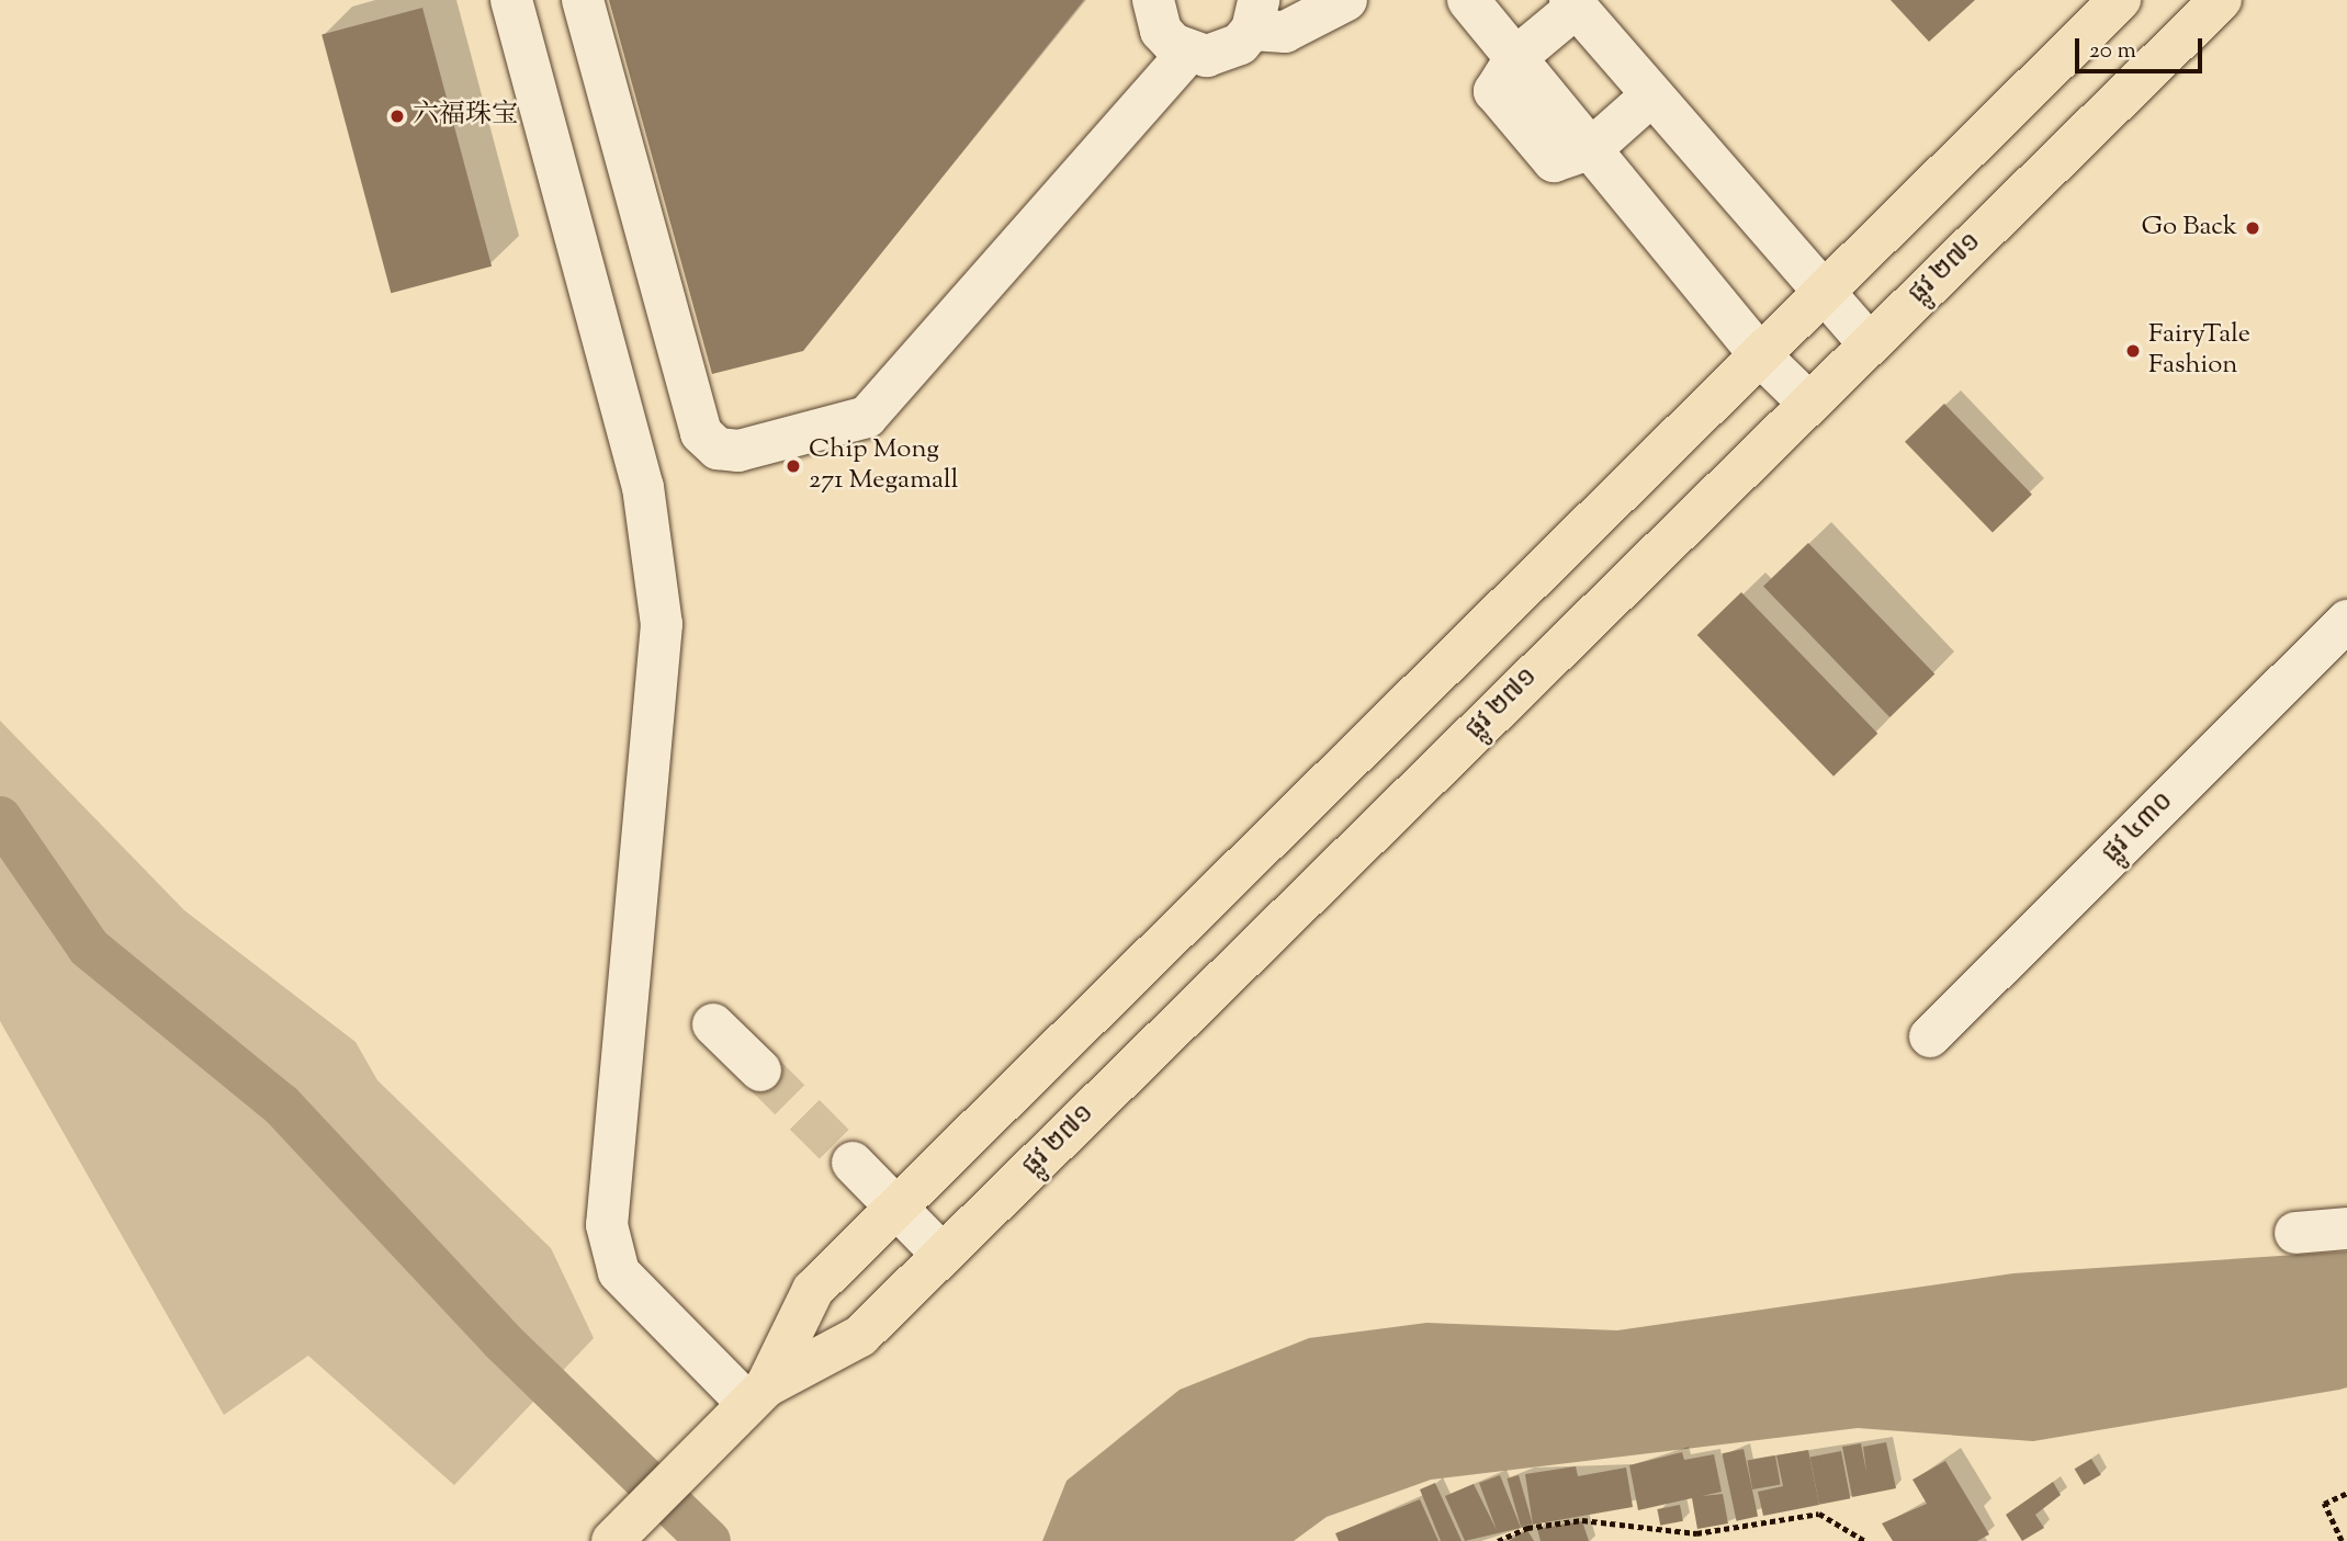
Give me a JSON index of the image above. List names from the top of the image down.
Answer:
{
  "streets": {
    "main road": ["ផ្លូវ ២៧១"],
    "street": ["ផ្លូវ ៤៣០"]
  },
  "places": [
    "六福珠宝",
    "Go Back",
    "FairyTale Fashion",
    "Chip Mong 271 Megamall"
  ],
  "scale_bar": "20 m"
}
